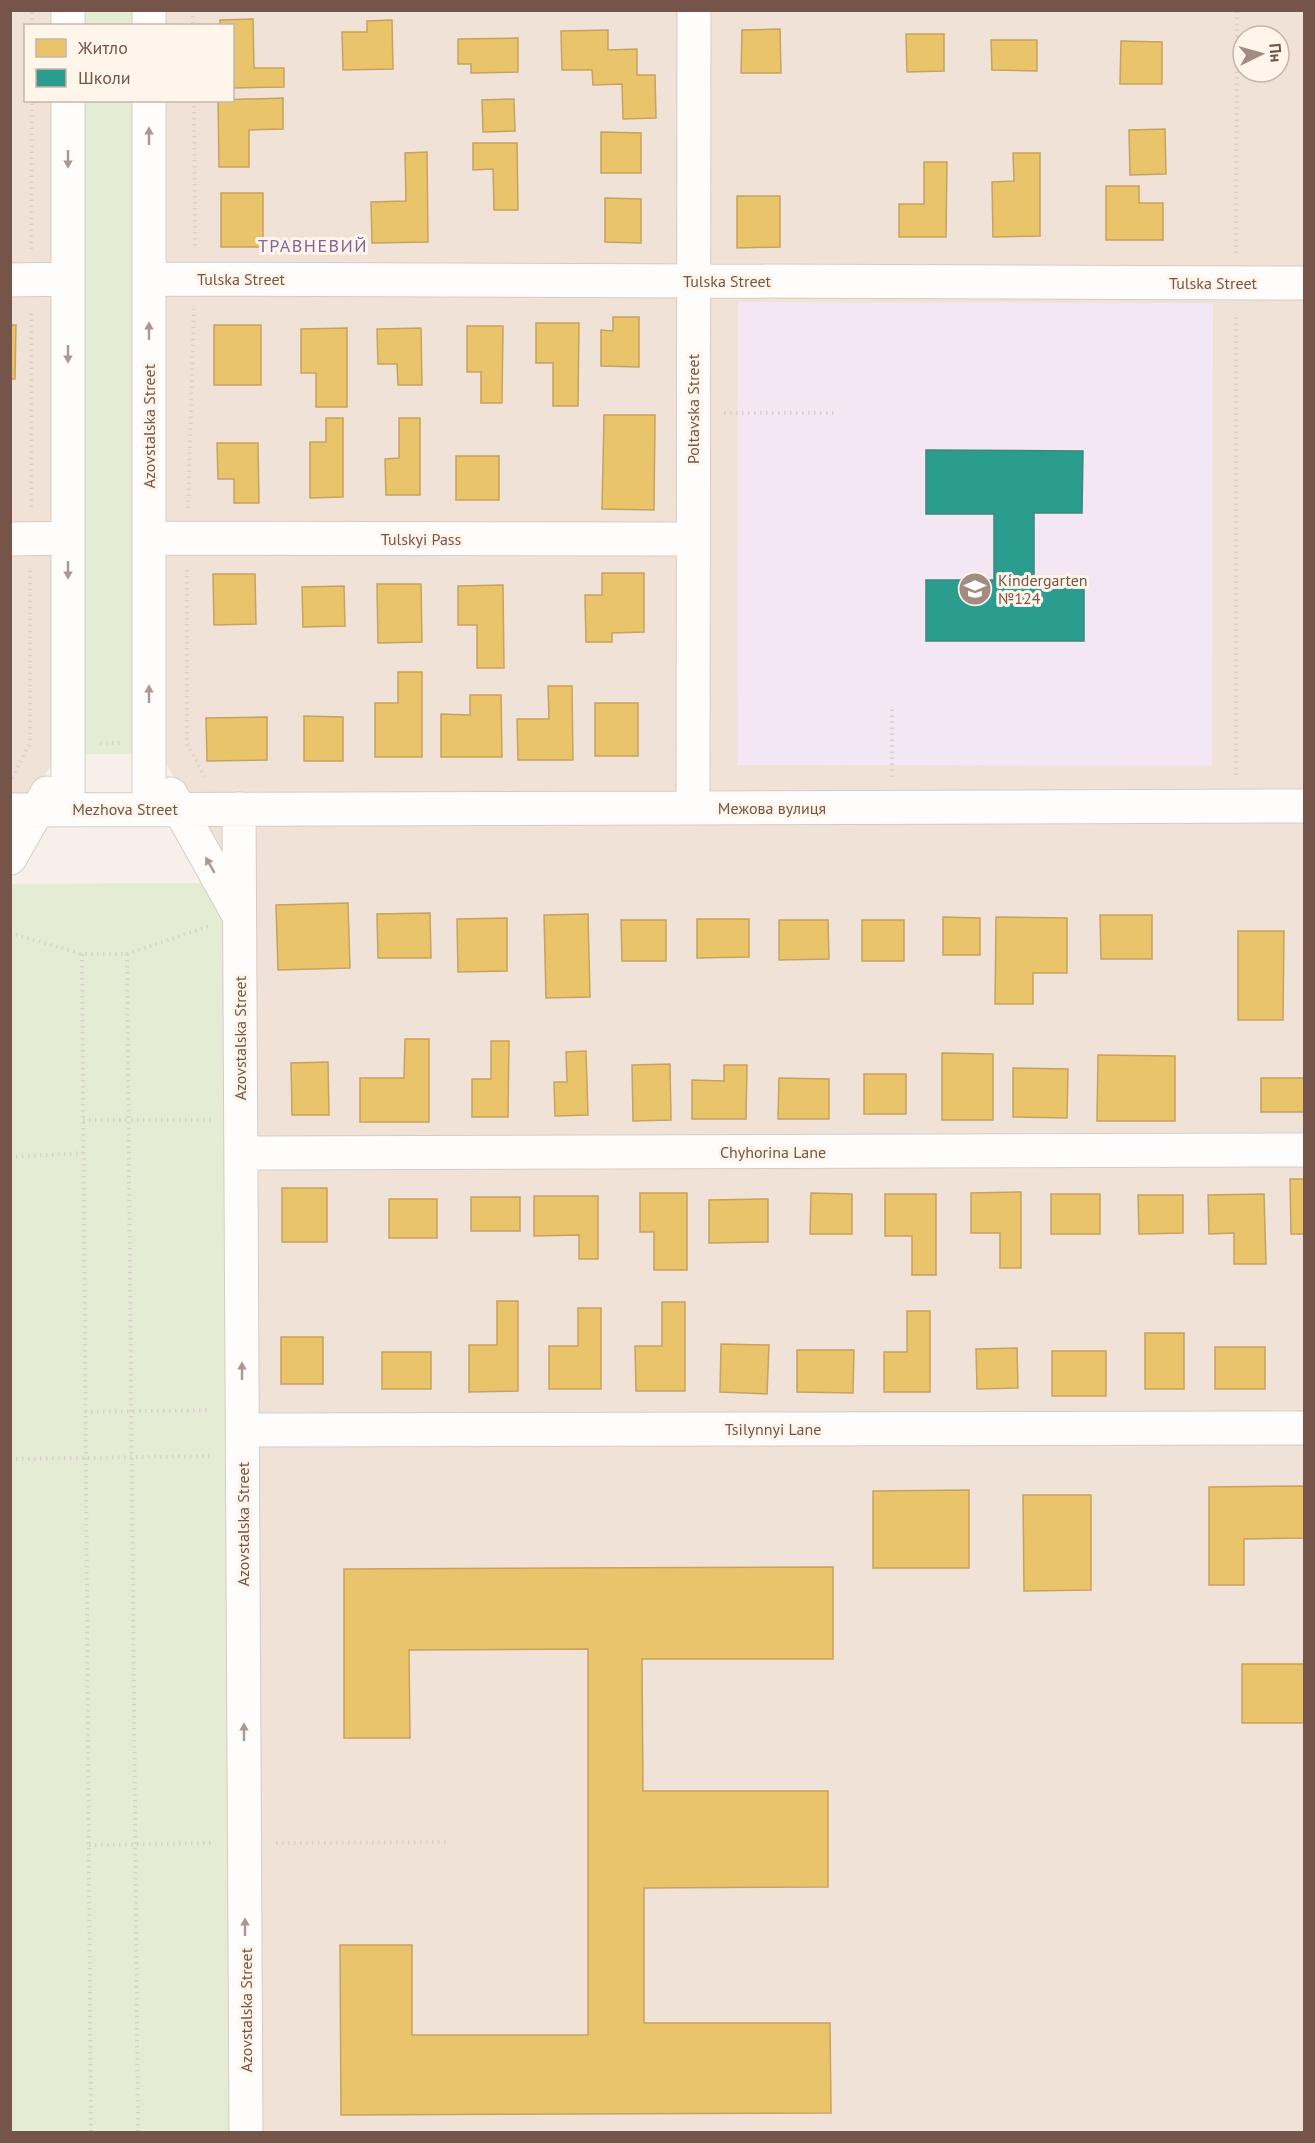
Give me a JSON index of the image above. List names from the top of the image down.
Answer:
{
  "streets": {
    "street": [
      "Tulska Street",
      "Poltavska Street",
      "Azovstalska Street",
      "Tulskyi Pass",
      "Межова вулиця",
      "Mezhova Street",
      "Chyhorina Lane",
      "Tsilynnyi Lane"
    ]
  },
  "crossings": [
    ["Tulska Street", "Poltavska Street"],
    ["Tulska Street", "Azovstalska Street"],
    ["Poltavska Street", "Tulskyi Pass"],
    ["Poltavska Street", "Межова вулиця"],
    ["Azovstalska Street", "Tulskyi Pass"],
    ["Azovstalska Street", "Межова вулиця"],
    ["Azovstalska Street", "Mezhova Street"],
    ["Azovstalska Street", "Chyhorina Lane"],
    ["Azovstalska Street", "Tsilynnyi Lane"],
    ["Межова вулиця", "Mezhova Street"]
  ],
  "districts": ["ТРАВНЕВИЙ"],
  "places": {
    "school or university": ["Kindergarten №124"]
  },
  "legend": ["Житло", "Школи"],
  "north": "right"
}
